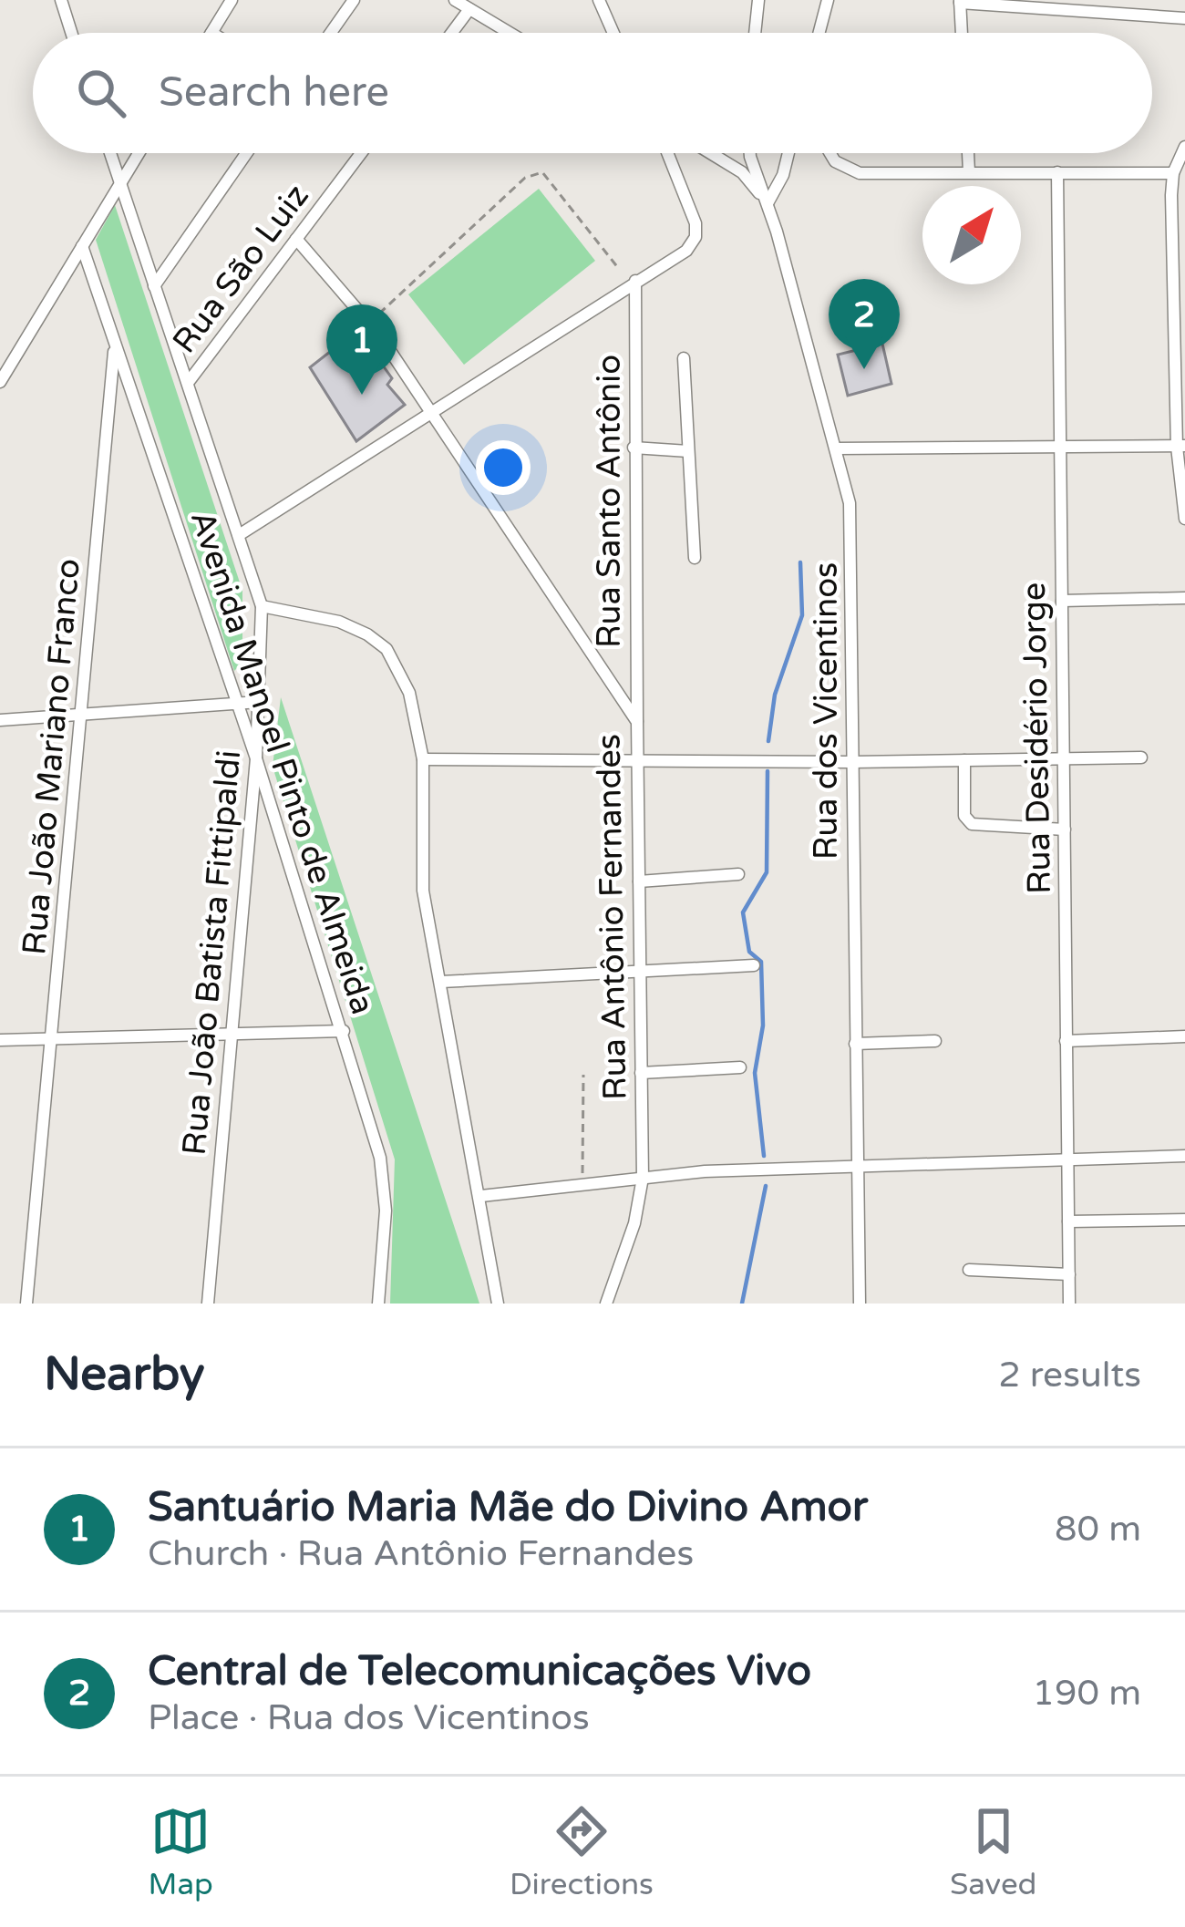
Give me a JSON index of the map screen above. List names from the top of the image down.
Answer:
{
  "streets": {
    "street": [
      "Rua São Luiz",
      "Rua Santo Antônio",
      "Rua dos Vicentinos",
      "Rua Desidério Jorge",
      "Rua João Mariano Franco",
      "Avenida Manoel Pinto de Almeida",
      "Rua Antônio Fernandes",
      "Rua João Batista Fittipaldi"
    ]
  },
  "crossings": [
    ["Rua São Luiz", "Rua Antônio Fernandes"],
    ["Rua São Luiz", "Rua João Batista Fittipaldi"],
    ["Rua Santo Antônio", "Rua Antônio Fernandes"],
    ["Rua João Mariano Franco", "Avenida Manoel Pinto de Almeida"],
    ["Avenida Manoel Pinto de Almeida", "Rua João Batista Fittipaldi"]
  ],
  "north": "top right",
  "page": {
    "search": "Search here",
    "pins": ["2", "1"],
    "heading": ["Nearby", "2 results"],
    "list": [
      {
        "mark": "1",
        "name": "Santuário Maria Mãe do Divino Amor",
        "note": "Church · Rua Antônio Fernandes",
        "value": "80 m"
      },
      {
        "mark": "2",
        "name": "Central de Telecomunicações Vivo",
        "note": "Place · Rua dos Vicentinos",
        "value": "190 m"
      }
    ],
    "nav": ["Map", "Directions", "Saved"]
  }
}
